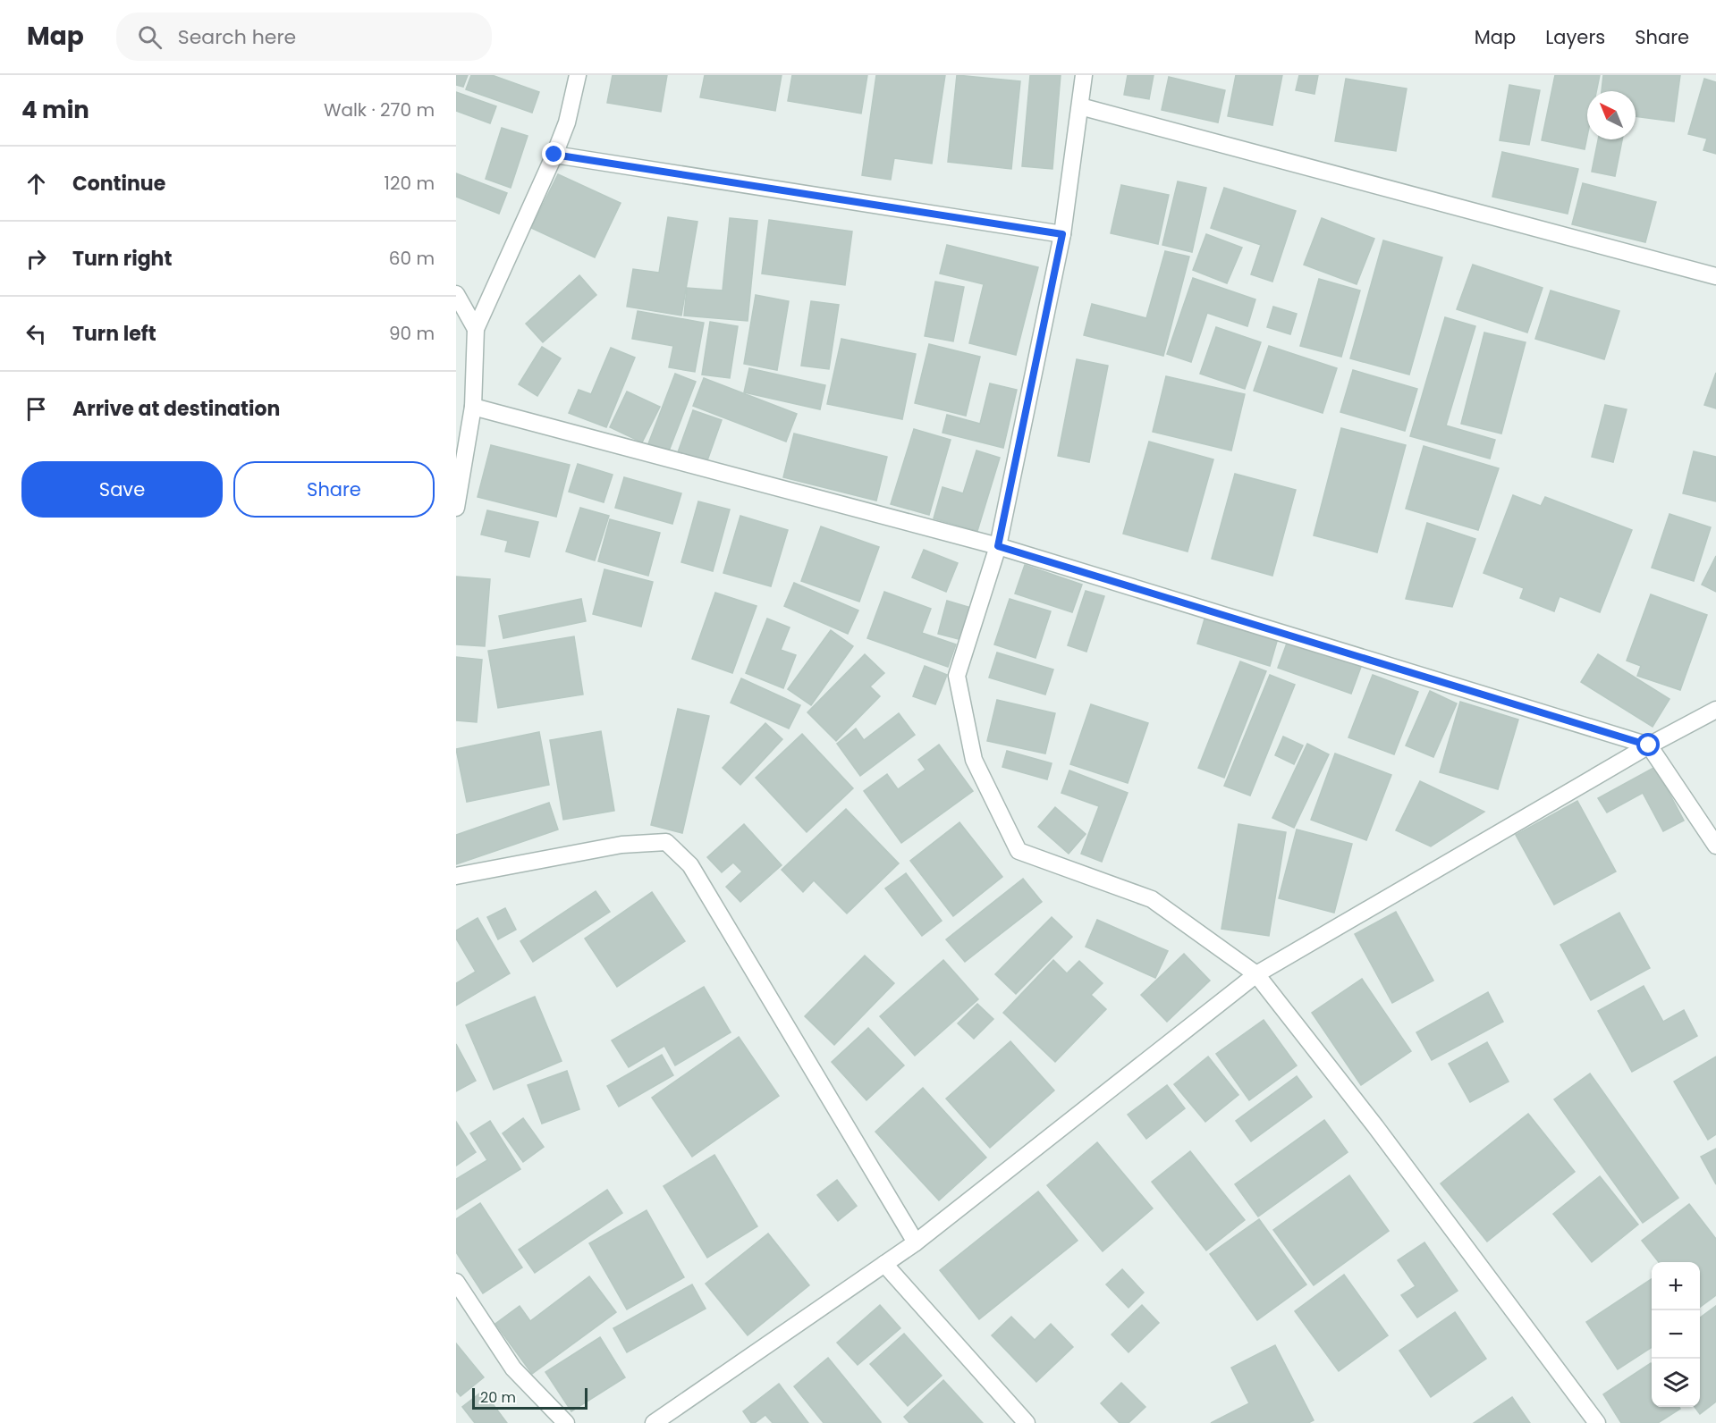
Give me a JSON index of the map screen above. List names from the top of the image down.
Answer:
{
  "scale_bar": "20 m",
  "north": "top left",
  "page": {
    "header": "Map",
    "search": "Search here",
    "nav": ["Map", "Layers", "Share"],
    "heading": ["4 min", "Walk · 270 m"],
    "list": [
      ["Continue", "120 m"],
      ["Turn right", "60 m"],
      ["Turn left", "90 m"],
      "Arrive at destination"
    ],
    "buttons": ["Save", "Share"],
    "map_buttons": ["+", "−"],
    "scale": "20 m"
  }
}
